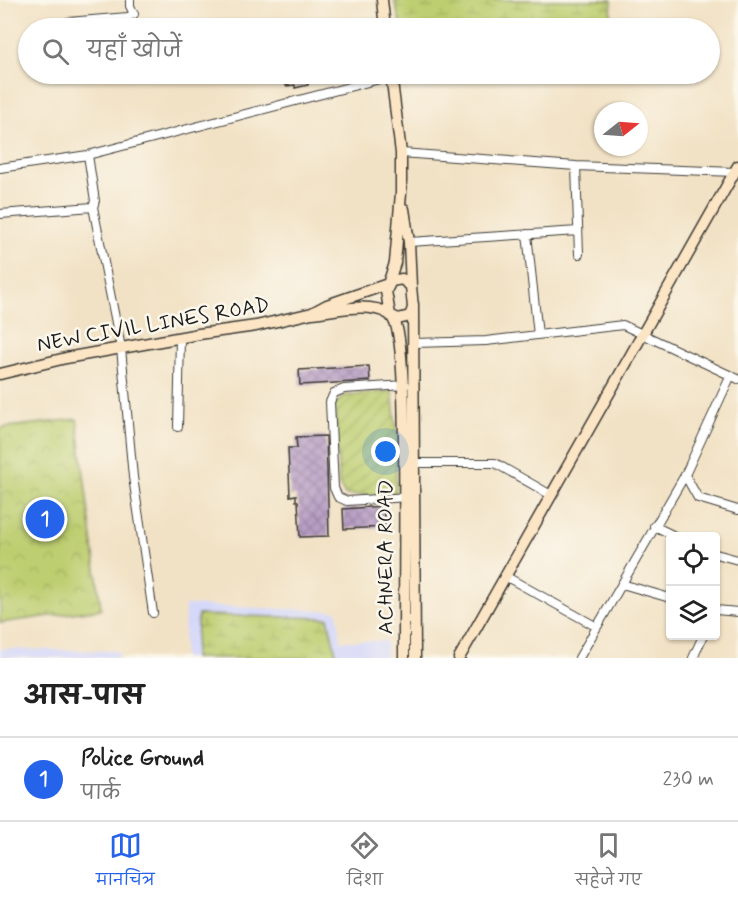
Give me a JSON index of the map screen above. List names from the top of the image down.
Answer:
{
  "streets": {
    "main road": ["NEW CIVIL LINES ROAD", "ACHNERA ROAD"]
  },
  "north": "right",
  "page": {
    "search": "यहाँ खोजें",
    "pins": "1",
    "heading": "आस-पास",
    "list": [
      {
        "mark": "1",
        "name": "Police Ground",
        "note": "पार्क",
        "value": "230 m"
      }
    ],
    "nav": ["मानचित्र", "दिशा", "सहेजे गए"]
  }
}
